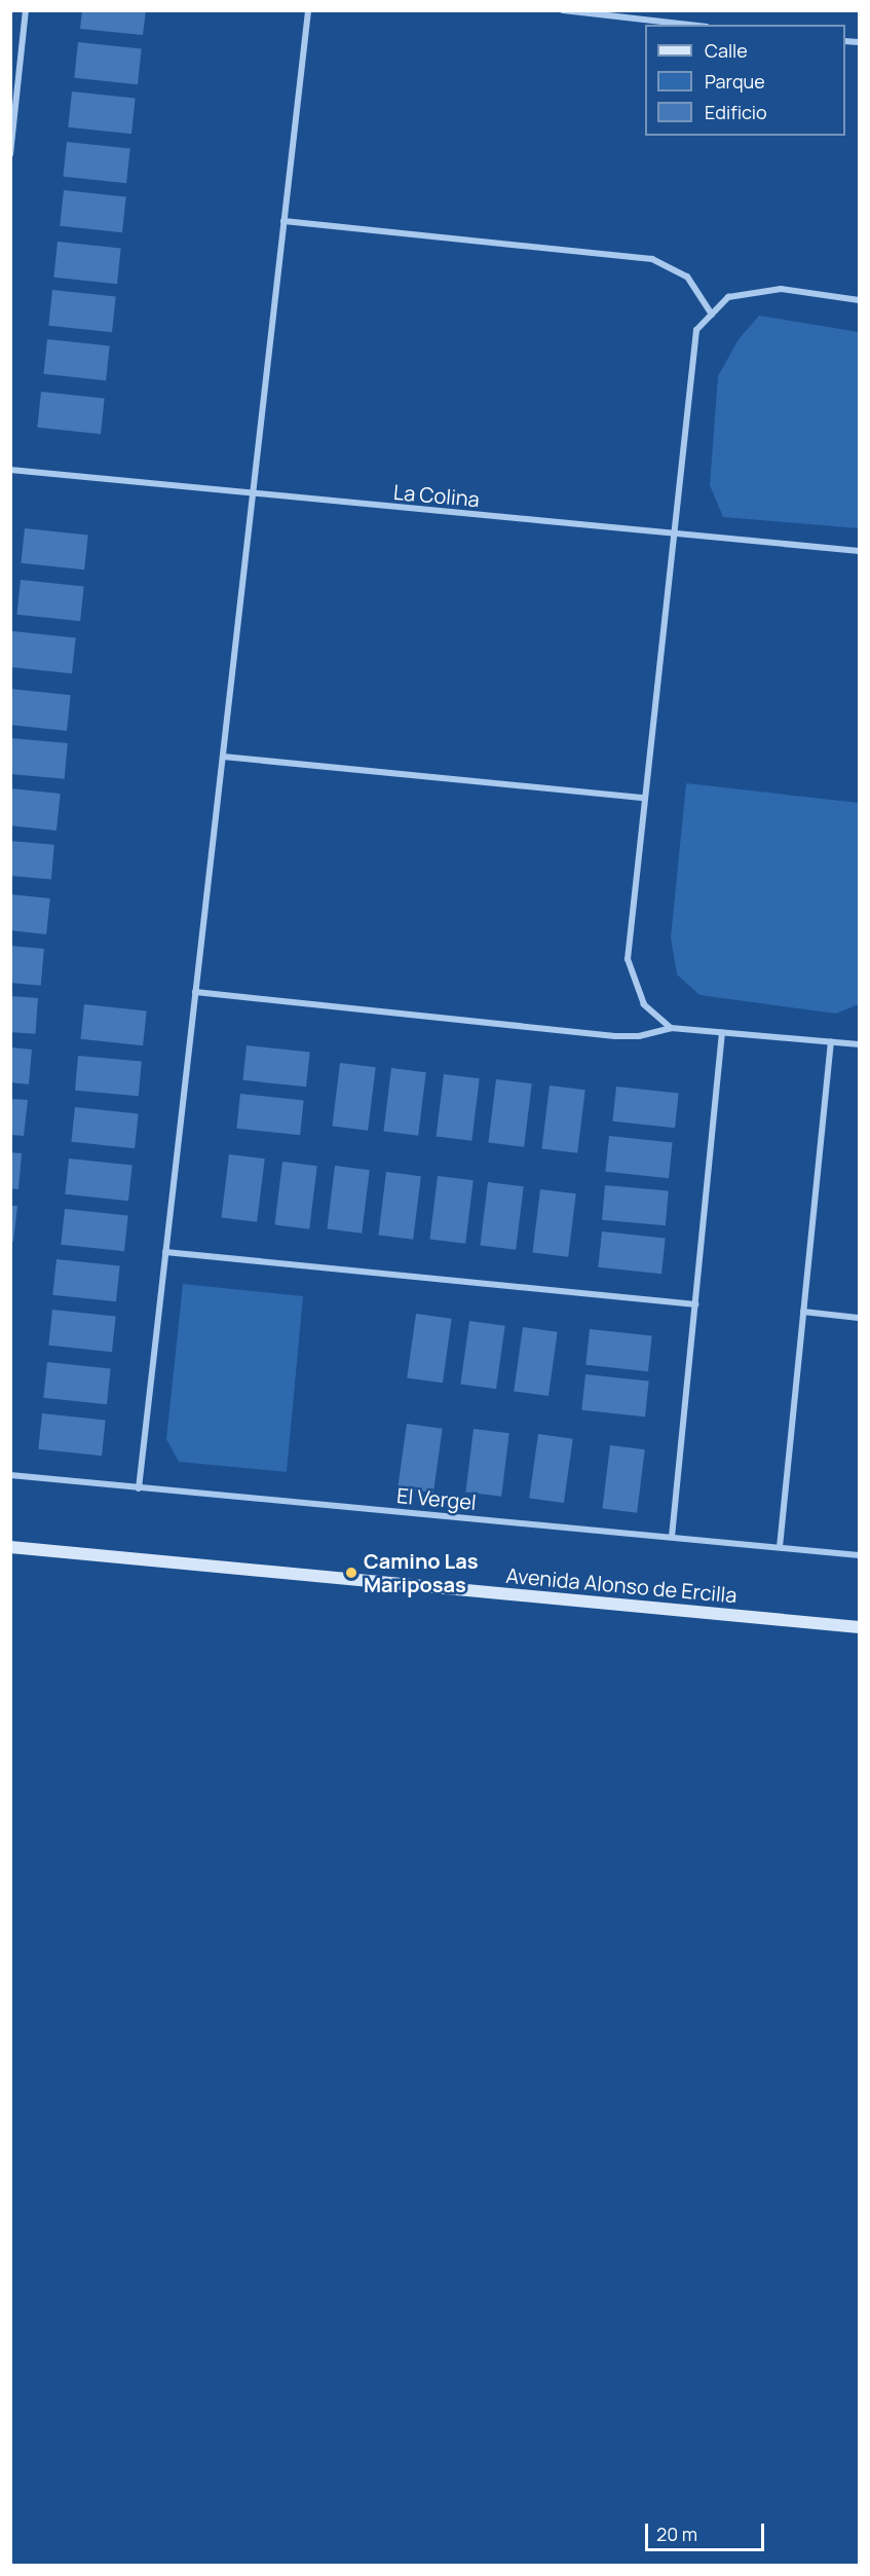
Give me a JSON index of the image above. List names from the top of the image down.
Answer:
{
  "streets": {
    "main road": ["Avenida Alonso de Ercilla"],
    "street": ["La Colina", "El Vergel"]
  },
  "places": ["Camino Las Mariposas"],
  "legend": ["Calle", "Parque", "Edificio"],
  "scale_bar": "20 m"
}
